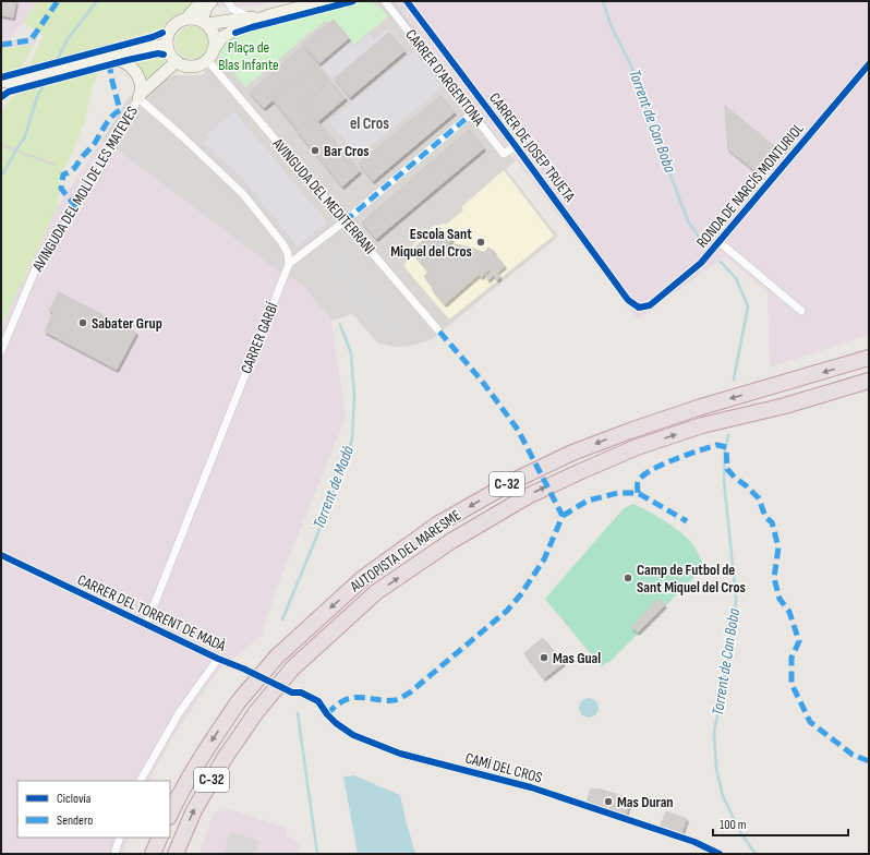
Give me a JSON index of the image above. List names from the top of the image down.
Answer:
{
  "streets": {
    "highway": ["C-32", "AUTOPISTA DEL MARESME"],
    "street": [
      "CARRER D'ARGENTONA",
      "CARRER DE JOSEP TRUETA",
      "RONDA DE NARCÍS MONTURIOL",
      "AVINGUDA DEL MOLÍ DE LES MATEVES",
      "AVINGUDA DEL MEDITERRANI",
      "CARRER GARBÍ",
      "CARRER DEL TORRENT DE MADÀ",
      "CAMÍ DEL CROS"
    ]
  },
  "crossings": [
    ["CARRER D'ARGENTONA", "CARRER DE JOSEP TRUETA"],
    ["CARRER DE JOSEP TRUETA", "RONDA DE NARCÍS MONTURIOL"],
    ["CARRER GARBÍ", "CARRER DEL TORRENT DE MADÀ"],
    ["CARRER DEL TORRENT DE MADÀ", "CAMÍ DEL CROS"]
  ],
  "districts": ["el Cros"],
  "water": ["Torrent de Can Boba", "Torrent de Madà"],
  "parks": ["Plaça de Blas Infante"],
  "places": [
    "Bar Cros",
    "Escola Sant Miquel del Cros",
    "Sabater Grup",
    "Camp de Futbol de Sant Miquel del Cros",
    "Mas Gual",
    "Mas Duran"
  ],
  "legend": ["Ciclovía", "Sendero"],
  "scale_bar": "100 m"
}
